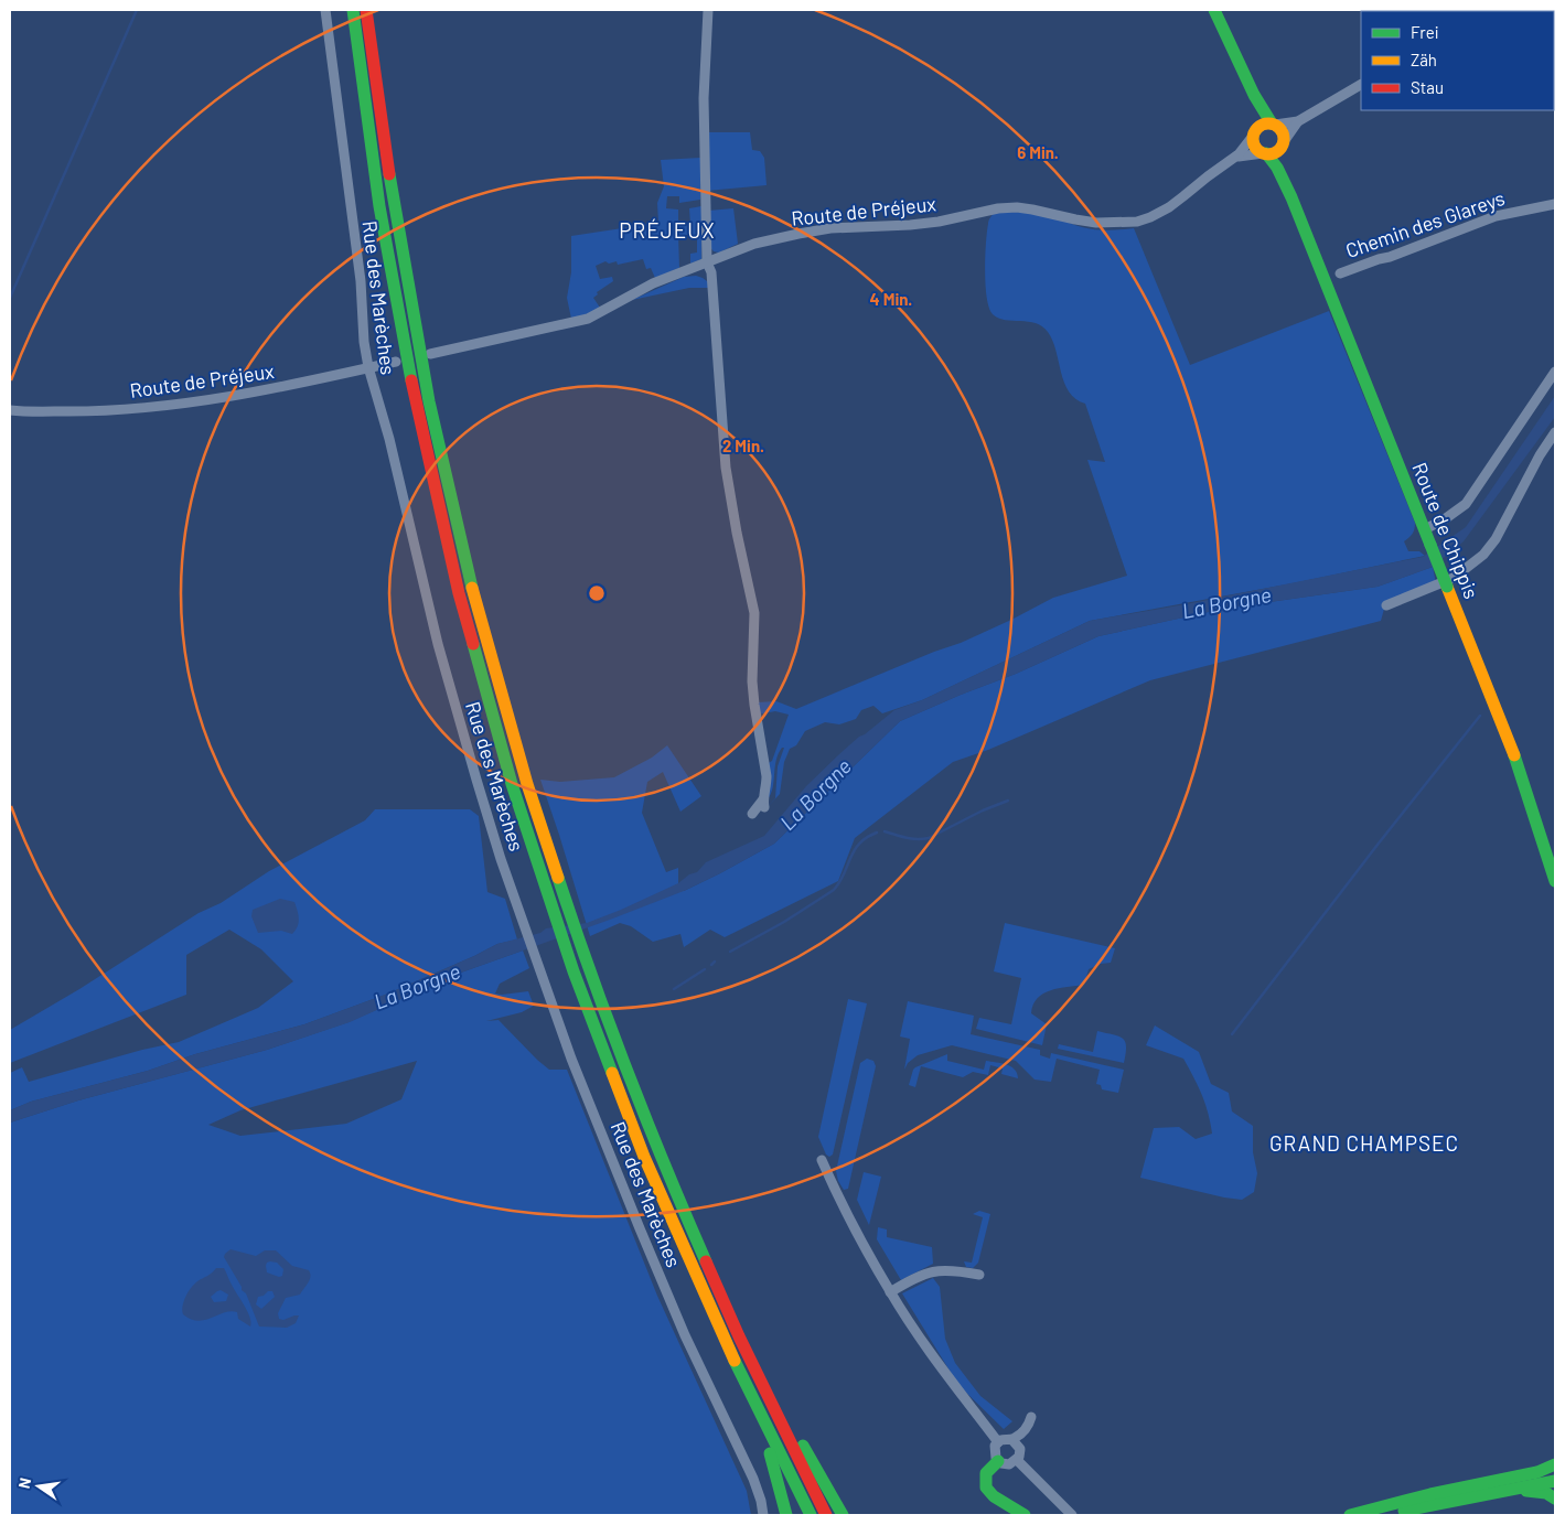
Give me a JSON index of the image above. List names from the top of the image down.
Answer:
{
  "streets": {
    "main road": ["Route de Chippis"],
    "street": ["Route de Préjeux", "Chemin des Glareys", "Rue des Marèches"]
  },
  "crossings": [
    ["Route de Préjeux", "Rue des Marèches"],
    ["Route de Préjeux", "Route de Chippis"]
  ],
  "districts": ["PRÉJEUX", "GRAND CHAMPSEC"],
  "water": ["La Borgne"],
  "legend": ["Frei", "Zäh", "Stau"],
  "north": "left",
  "rings": ["6 Min.", "4 Min.", "2 Min."]
}
